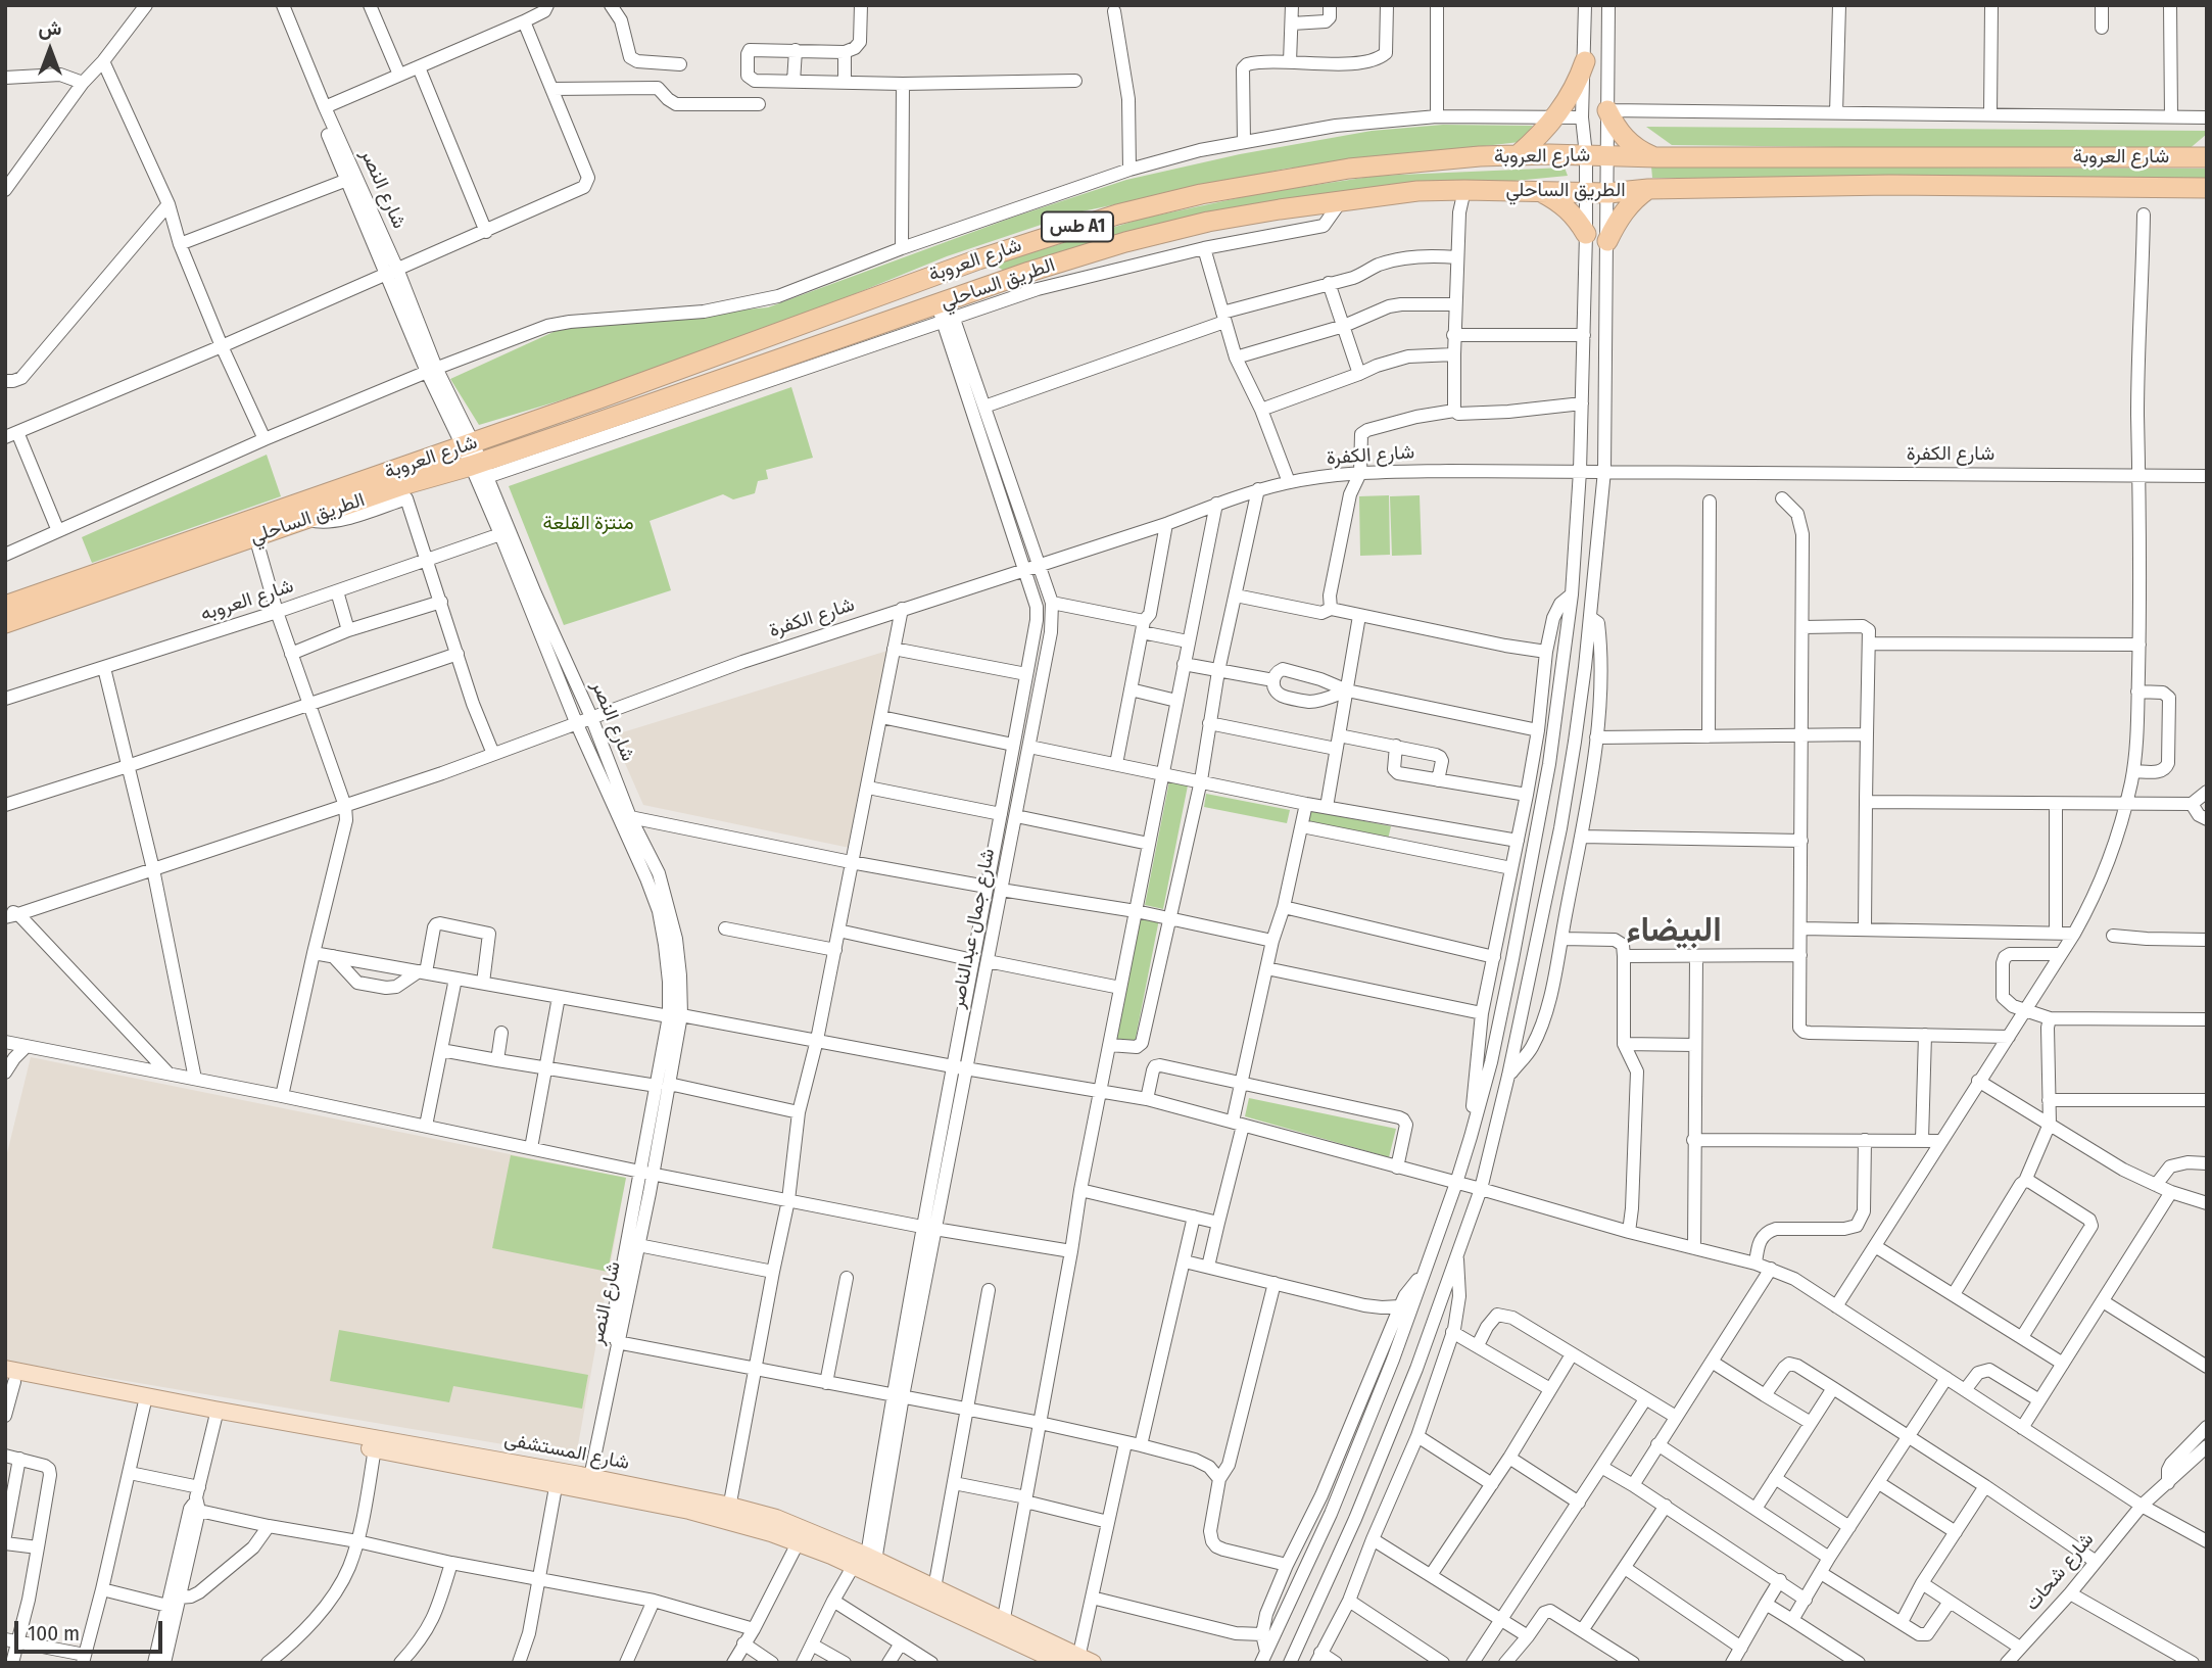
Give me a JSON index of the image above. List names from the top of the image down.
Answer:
{
  "streets": {
    "highway": ["شارع العروبة", "الطريق الساحلي", "طس A1"],
    "main road": ["شارع المستشفى"],
    "street": [
      "شارع النصر",
      "شارع الكفرة",
      "شارع العروبه",
      "شارع جمال عبدالناصر",
      "شارع شحات"
    ]
  },
  "crossings": [
    ["شارع العروبة", "شارع النصر"],
    ["شارع النصر", "الطريق الساحلي"],
    ["شارع النصر", "شارع الكفرة"],
    ["شارع النصر", "شارع العروبه"],
    ["شارع النصر", "شارع المستشفى"],
    ["الطريق الساحلي", "شارع جمال عبدالناصر"],
    ["شارع الكفرة", "شارع جمال عبدالناصر"],
    ["شارع جمال عبدالناصر", "شارع المستشفى"]
  ],
  "districts": ["البيضاء"],
  "parks": ["منتزة القلعة"],
  "scale_bar": "100 m",
  "north": "top"
}
